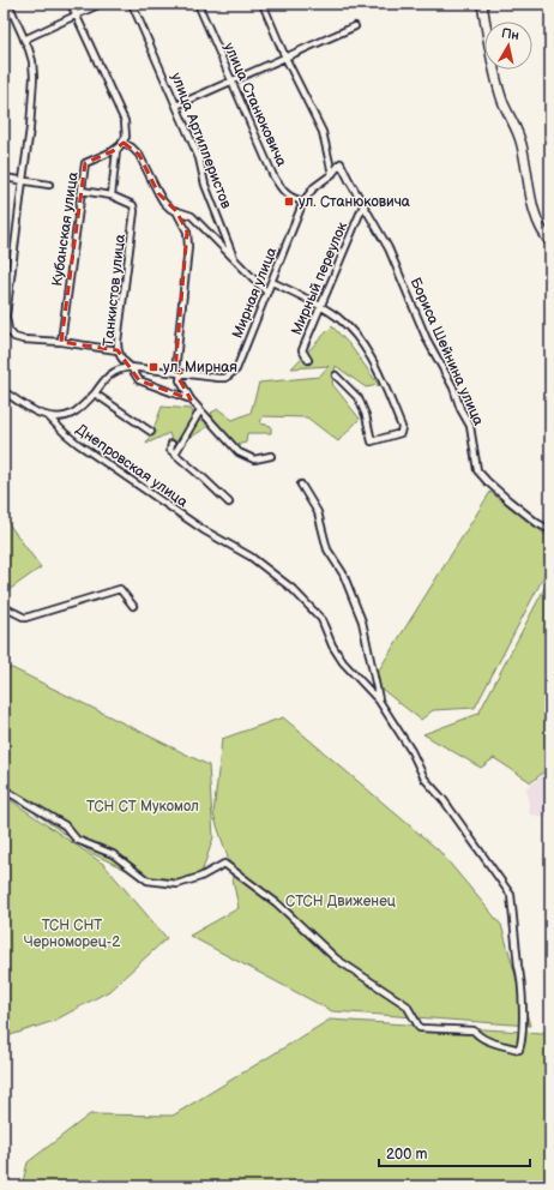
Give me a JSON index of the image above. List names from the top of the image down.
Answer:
{
  "streets": {
    "street": [
      "улица Станюковича",
      "улица Артиллеристов",
      "Кубанская улица",
      "Мирный переулок",
      "Танкистов улица",
      "Мирная улица",
      "Бориса Шейнина улица",
      "Днепровская улица"
    ]
  },
  "crossings": [
    ["улица Станюковича", "Мирная улица"],
    ["Мирный переулок", "Бориса Шейнина улица"],
    ["Танкистов улица", "Мирная улица"],
    ["Танкистов улица", "Днепровская улица"],
    ["Мирная улица", "Бориса Шейнина улица"]
  ],
  "parks": ["ТСН СТ Мукомол", "СТСН Движенец", "ТСН СНТ Черноморец-2"],
  "places": {
    "transit": ["ул. Станюковича", "ул. Мирная"]
  },
  "scale_bar": "200 m",
  "north": "top"
}
